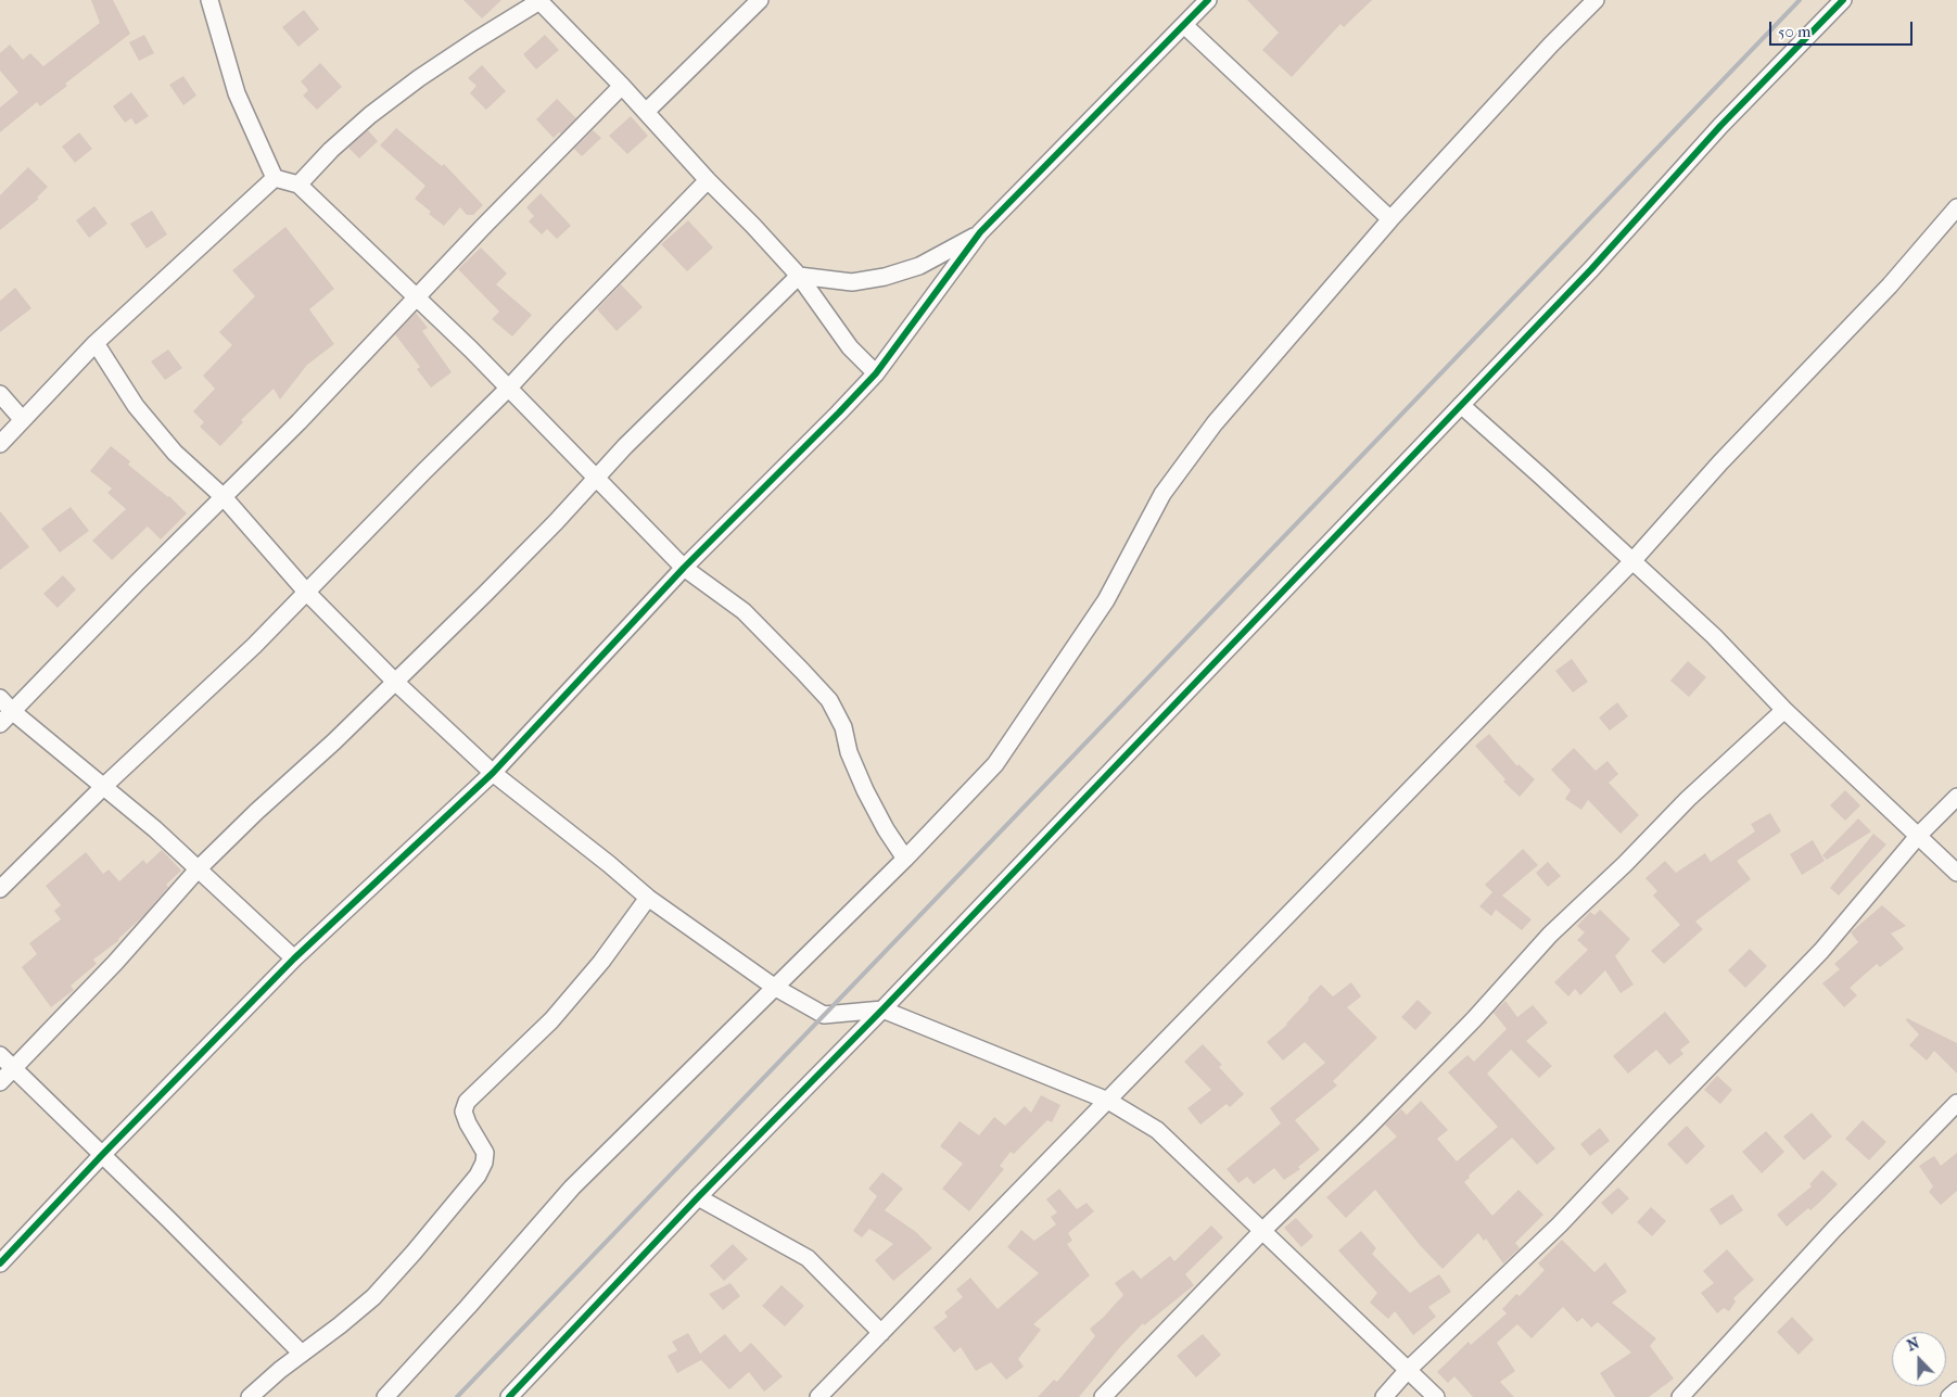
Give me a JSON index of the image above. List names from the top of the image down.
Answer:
{
  "scale_bar": "50 m",
  "north": "top"
}
